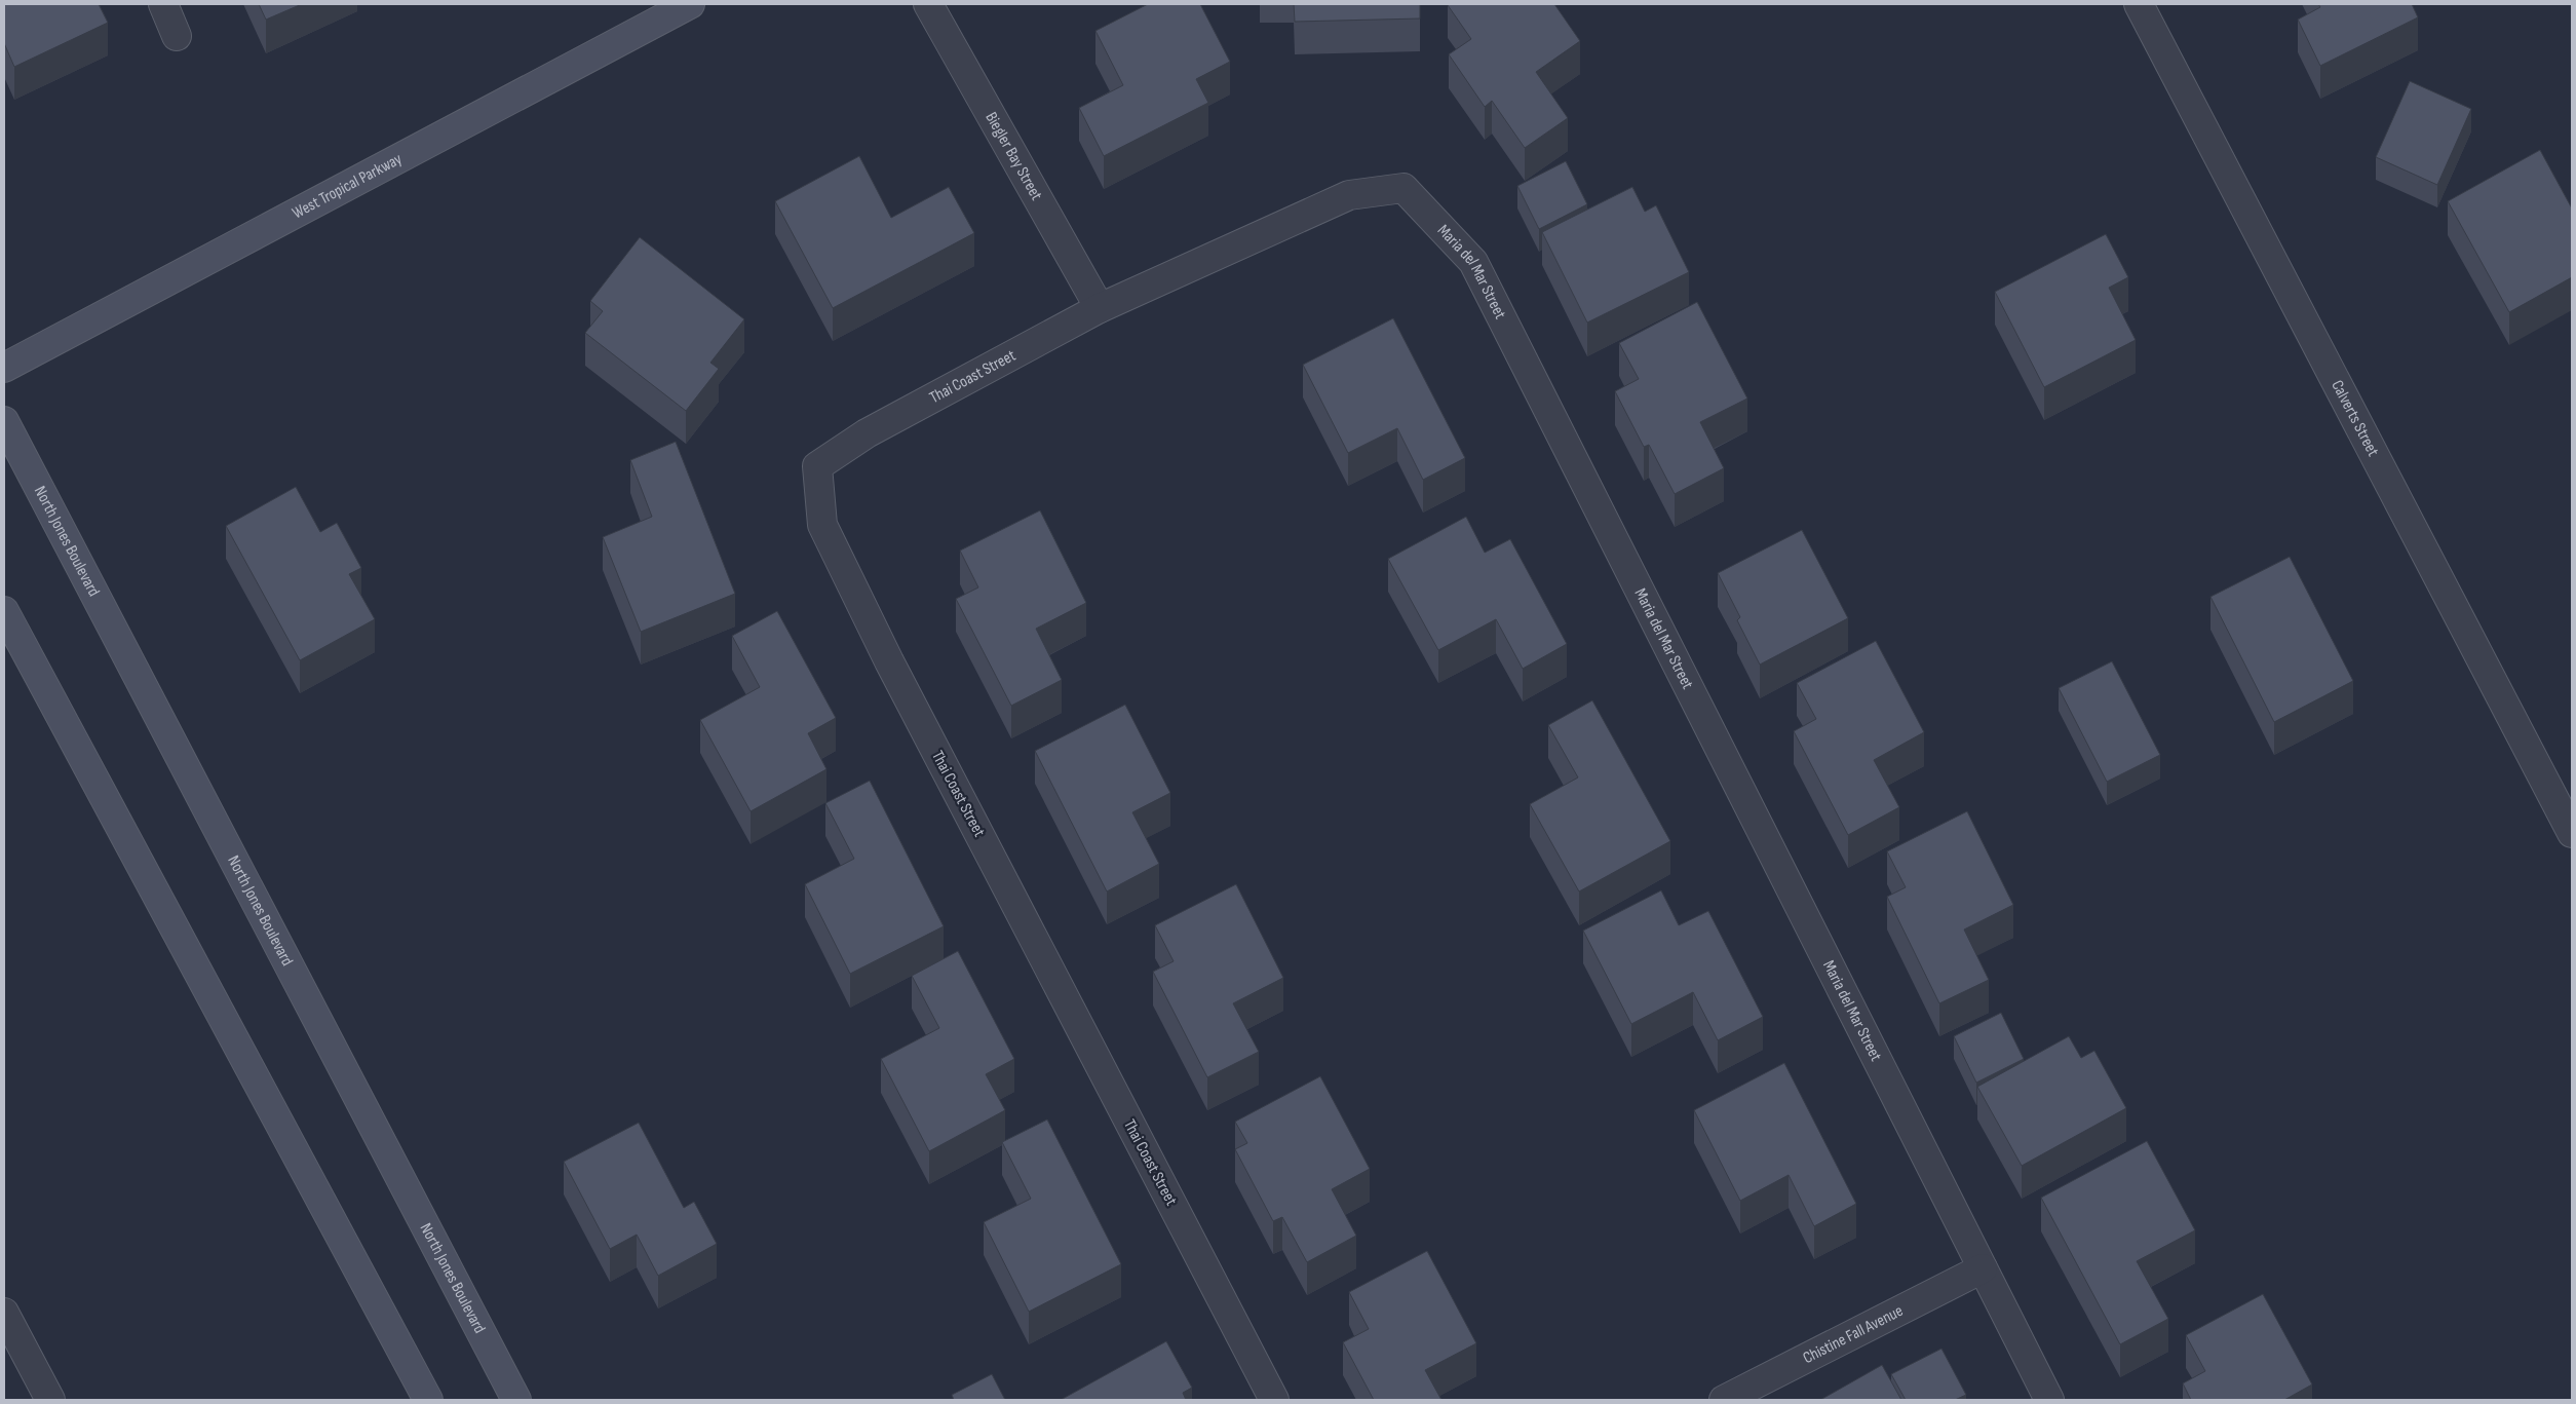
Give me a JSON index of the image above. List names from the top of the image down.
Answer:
{
  "streets": {
    "main road": ["West Tropical Parkway", "North Jones Boulevard"],
    "street": [
      "Biegler Bay Street",
      "Maria del Mar Street",
      "Thai Coast Street",
      "Calverts Street",
      "Chistine Fall Avenue"
    ]
  },
  "crossings": [
    ["Biegler Bay Street", "Maria del Mar Street"],
    ["Biegler Bay Street", "Thai Coast Street"],
    ["Maria del Mar Street", "Thai Coast Street"],
    ["Maria del Mar Street", "Chistine Fall Avenue"]
  ]
}
